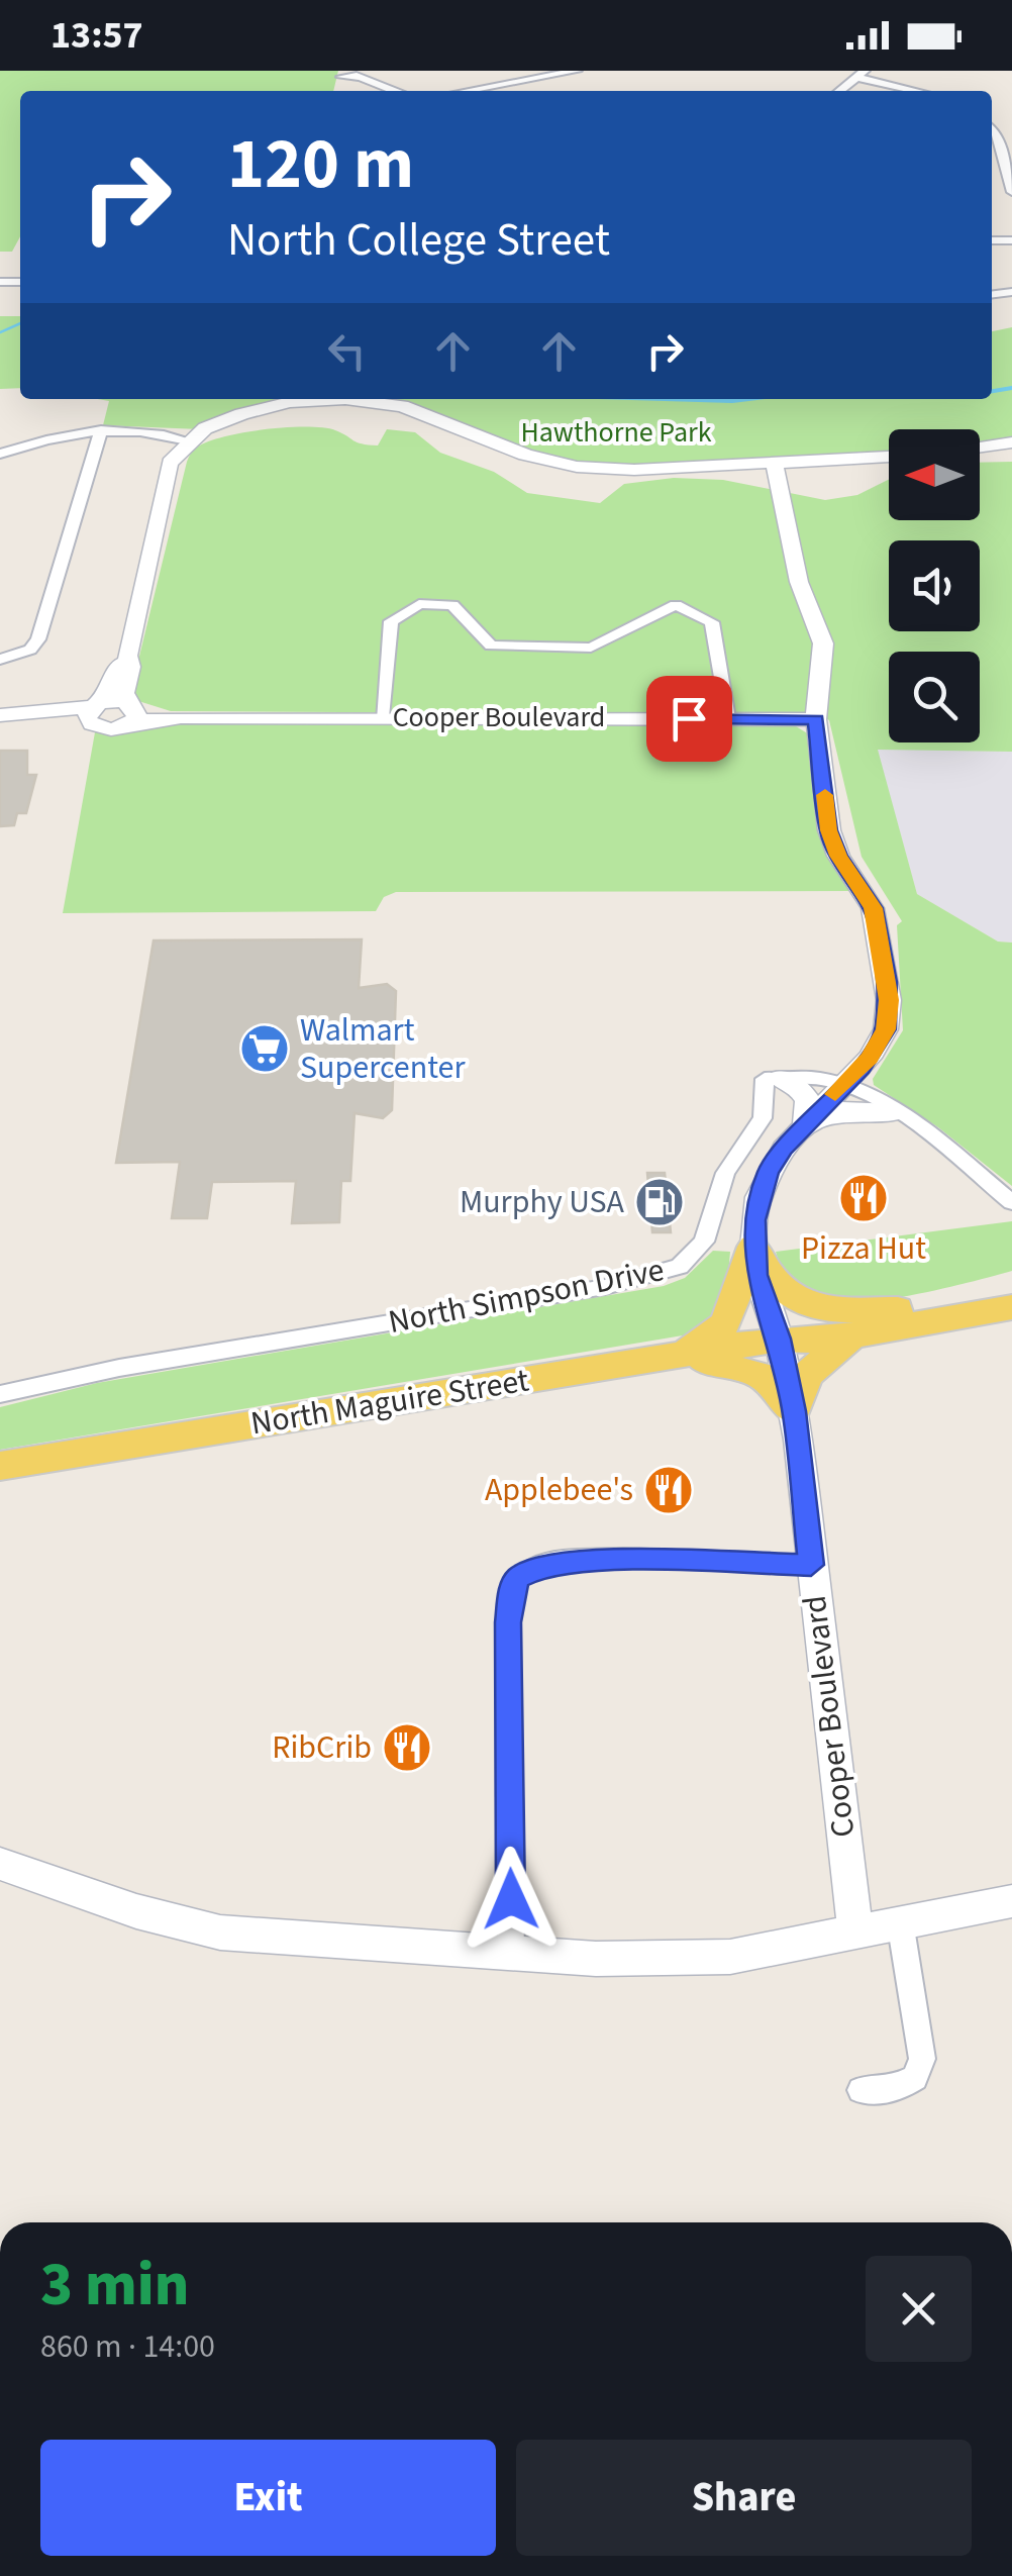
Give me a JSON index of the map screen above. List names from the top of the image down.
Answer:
{
  "streets": {
    "main road": ["North Maguire Street"],
    "street": ["Cooper Boulevard", "North Simpson Drive"]
  },
  "crossings": [
    ["Cooper Boulevard", "North Maguire Street"]
  ],
  "parks": ["Hawthorne Park"],
  "places": {
    "supermarket": ["Walmart Supercenter"],
    "restaurant": ["Pizza Hut", "Applebee's", "RibCrib"],
    "fuel station": ["Murphy USA"]
  },
  "north": "left",
  "page": {
    "status": "13:57",
    "turn": ["120 m", "North College Street"],
    "heading": ["3 min", "860 m · 14:00"],
    "buttons": ["Exit", "Share"]
  }
}
